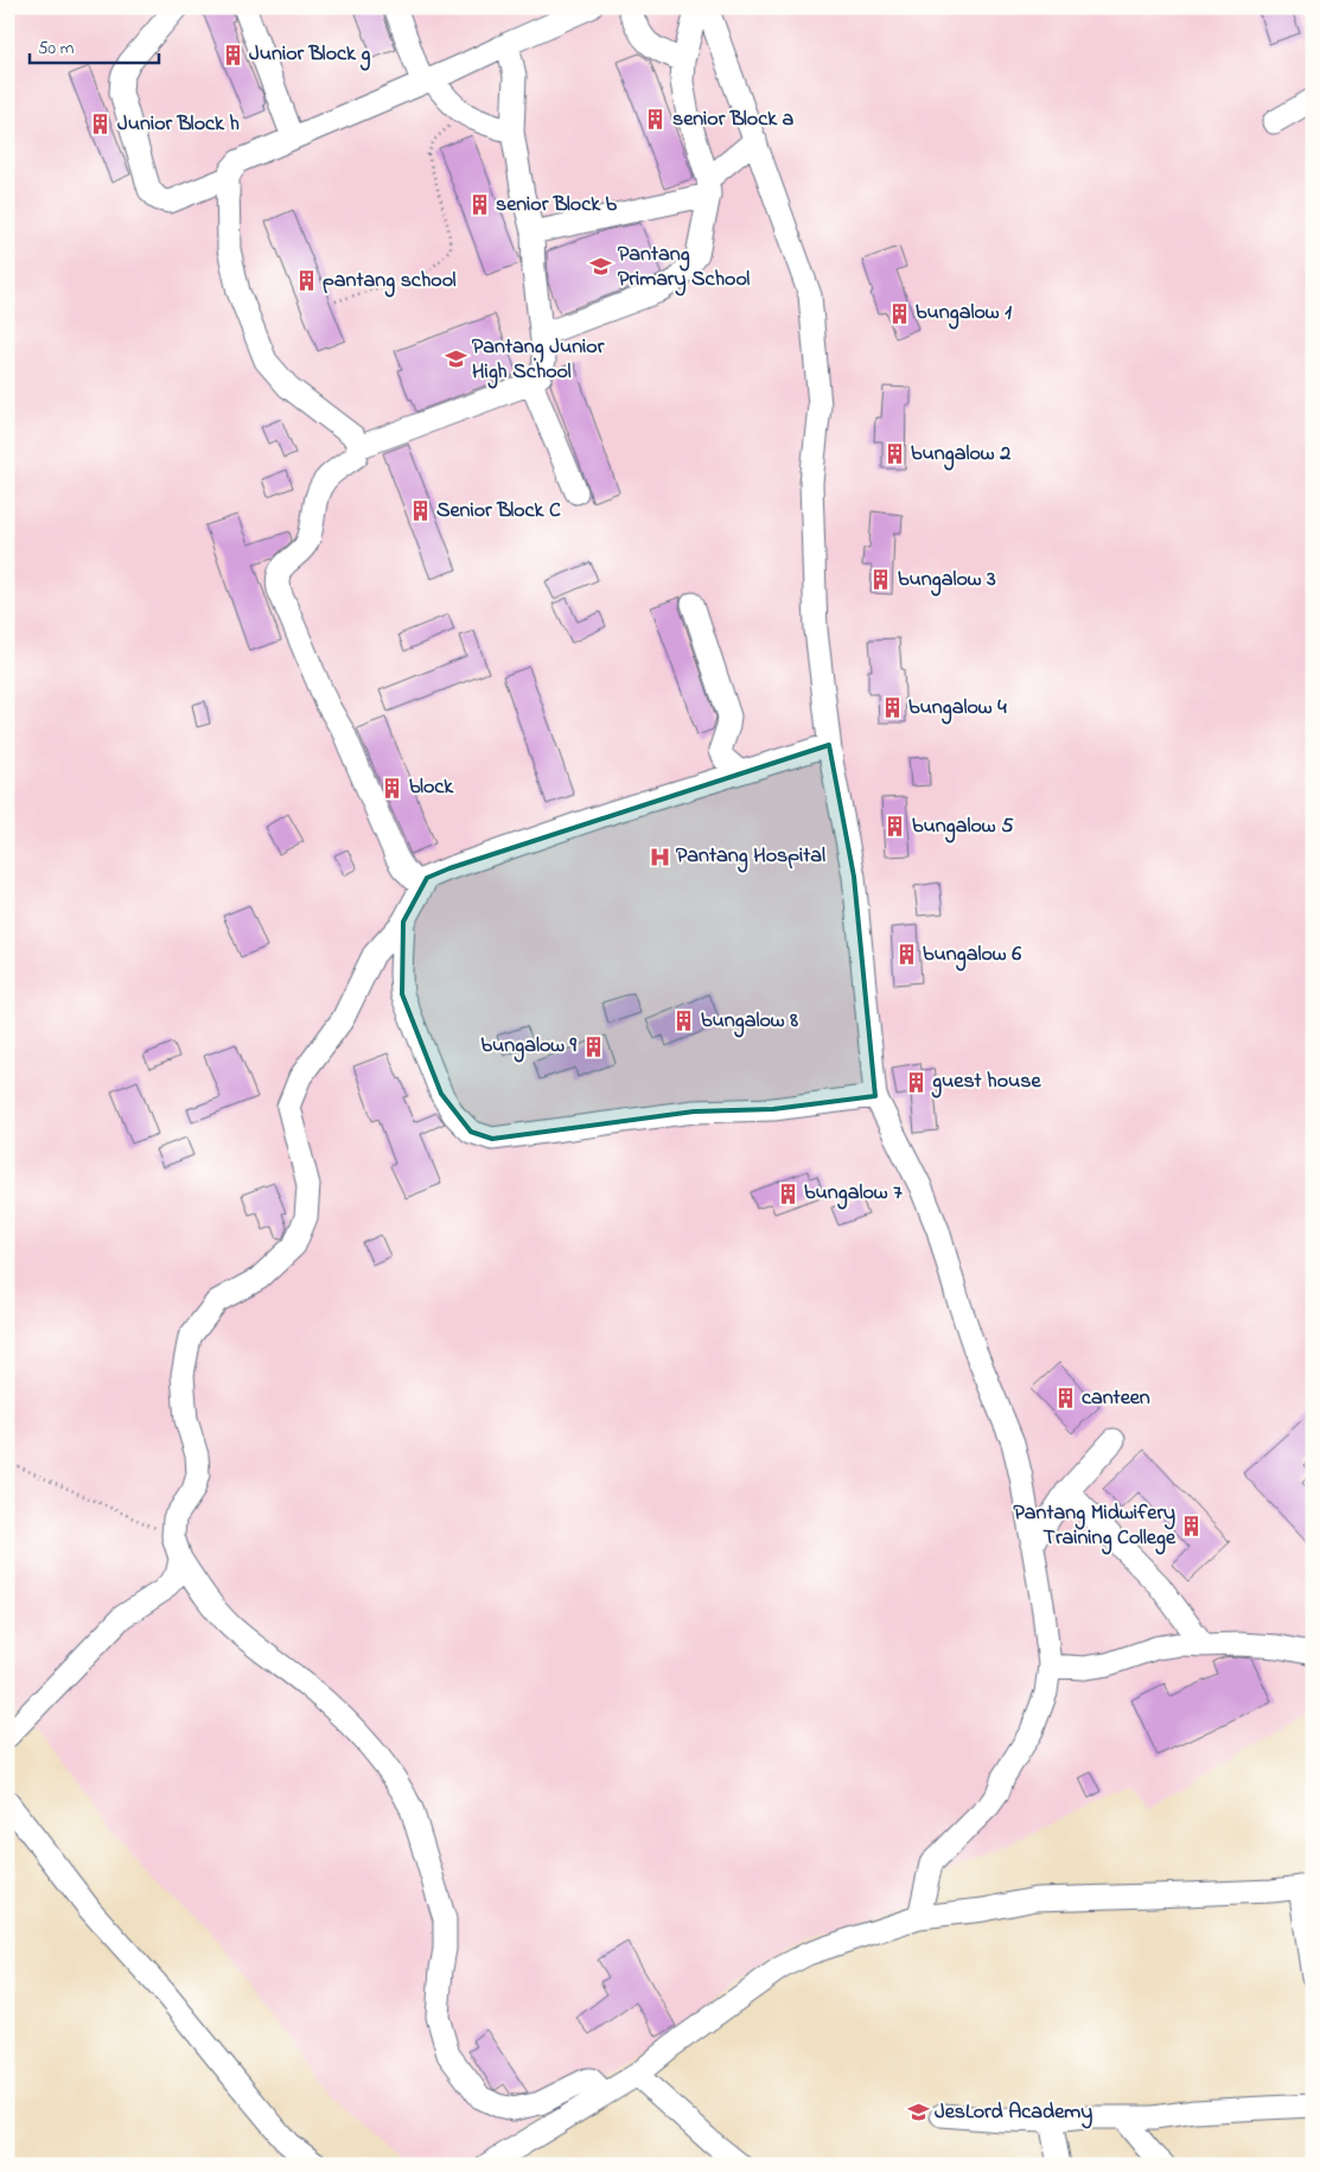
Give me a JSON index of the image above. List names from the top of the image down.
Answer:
{
  "places": {
    "building": [
      "Junior Block g",
      "senior Block a",
      "Junior Block h",
      "senior Block b",
      "pantang school",
      "bungalow 1",
      "bungalow 2",
      "Senior Block C",
      "bungalow 3",
      "bungalow 4",
      "block",
      "bungalow 5",
      "bungalow 6",
      "bungalow 8",
      "bungalow 9",
      "guest house",
      "bungalow 7",
      "canteen",
      "Pantang Midwifery Training College"
    ],
    "school or university": ["Pantang Primary School", "Pantang Junior High School", "JesLord Academy"],
    "hospital": ["Pantang Hospital"]
  },
  "scale_bar": "50 m"
}
